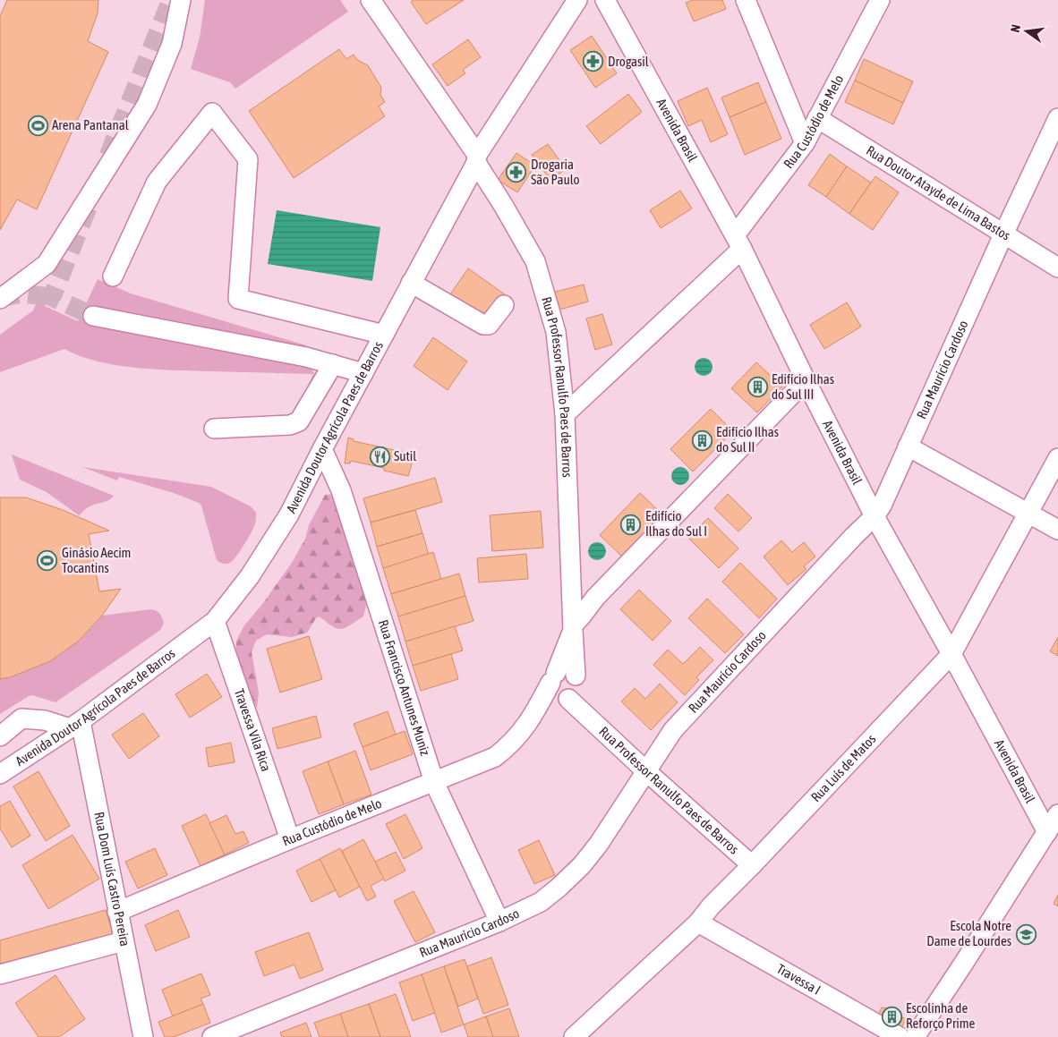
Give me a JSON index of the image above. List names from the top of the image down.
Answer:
{
  "streets": {
    "street": [
      "Rua Custódio de Melo",
      "Avenida Brasil",
      "Rua Doutor Atayde de Lima Bastos",
      "Rua Maurício Cardoso",
      "Rua Professor Ranulfo Paes de Barros",
      "Avenida Doutor Agrícola Paes de Barros",
      "Rua Francisco Antunes Muniz",
      "Travessa Vila Rica",
      "Rua Luís de Matos",
      "Rua Dom Luís Castro Pereira",
      "Travessa I"
    ]
  },
  "crossings": [
    ["Rua Custódio de Melo", "Avenida Brasil"],
    ["Rua Custódio de Melo", "Rua Doutor Atayde de Lima Bastos"],
    ["Rua Custódio de Melo", "Rua Professor Ranulfo Paes de Barros"],
    ["Rua Custódio de Melo", "Rua Francisco Antunes Muniz"],
    ["Rua Custódio de Melo", "Travessa Vila Rica"],
    ["Rua Custódio de Melo", "Rua Dom Luís Castro Pereira"],
    ["Avenida Brasil", "Rua Maurício Cardoso"],
    ["Avenida Brasil", "Rua Luís de Matos"],
    ["Rua Doutor Atayde de Lima Bastos", "Rua Maurício Cardoso"],
    ["Rua Maurício Cardoso", "Rua Professor Ranulfo Paes de Barros"],
    ["Rua Maurício Cardoso", "Rua Francisco Antunes Muniz"],
    ["Rua Professor Ranulfo Paes de Barros", "Avenida Doutor Agrícola Paes de Barros"],
    ["Rua Professor Ranulfo Paes de Barros", "Rua Luís de Matos"],
    ["Avenida Doutor Agrícola Paes de Barros", "Rua Francisco Antunes Muniz"],
    ["Avenida Doutor Agrícola Paes de Barros", "Travessa Vila Rica"],
    ["Avenida Doutor Agrícola Paes de Barros", "Rua Dom Luís Castro Pereira"],
    ["Rua Luís de Matos", "Travessa I"]
  ],
  "places": {
    "pharmacy": ["Drogasil", "Drogaria São Paulo"],
    "sports": ["Arena Pantanal", "Ginásio Aecim Tocantins"],
    "building": [
      "Edifício Ilhas do Sul III",
      "Edifício Ilhas do Sul II",
      "Edifício Ilhas do Sul I",
      "Escolinha de Reforço Prime"
    ],
    "restaurant": ["Sutil"],
    "school or university": ["Escola Notre Dame de Lourdes"]
  },
  "north": "left"
}
